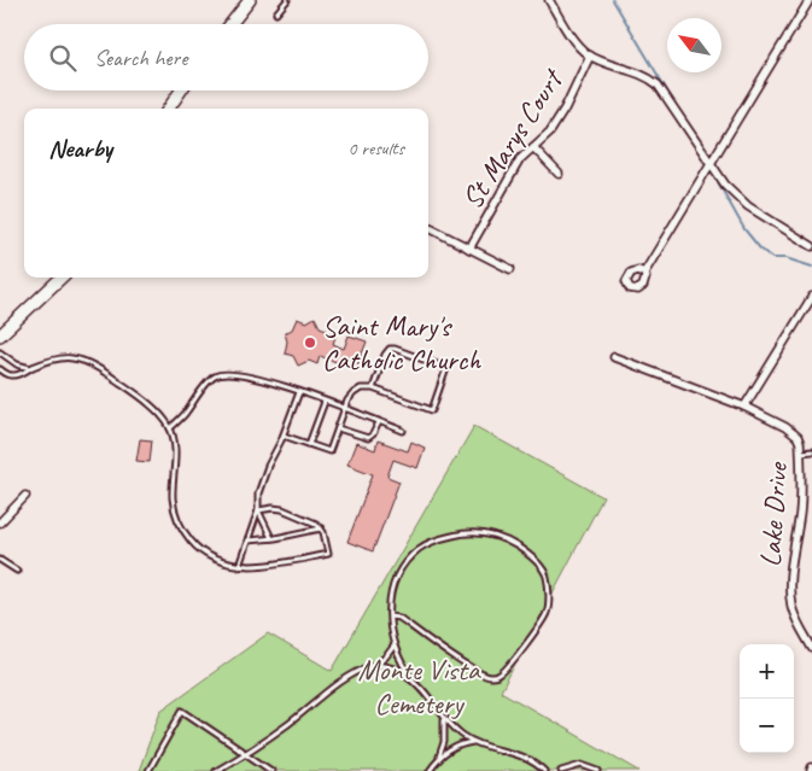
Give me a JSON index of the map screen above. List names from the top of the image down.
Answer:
{
  "streets": {
    "street": ["St Marys Court", "Lake Drive"]
  },
  "parks": ["Monte Vista Cemetery"],
  "places": ["Saint Mary's Catholic Church"],
  "north": "top left",
  "page": {
    "search": "Search here",
    "heading": ["Nearby", "0 results"],
    "map_buttons": ["+", "−"]
  }
}
